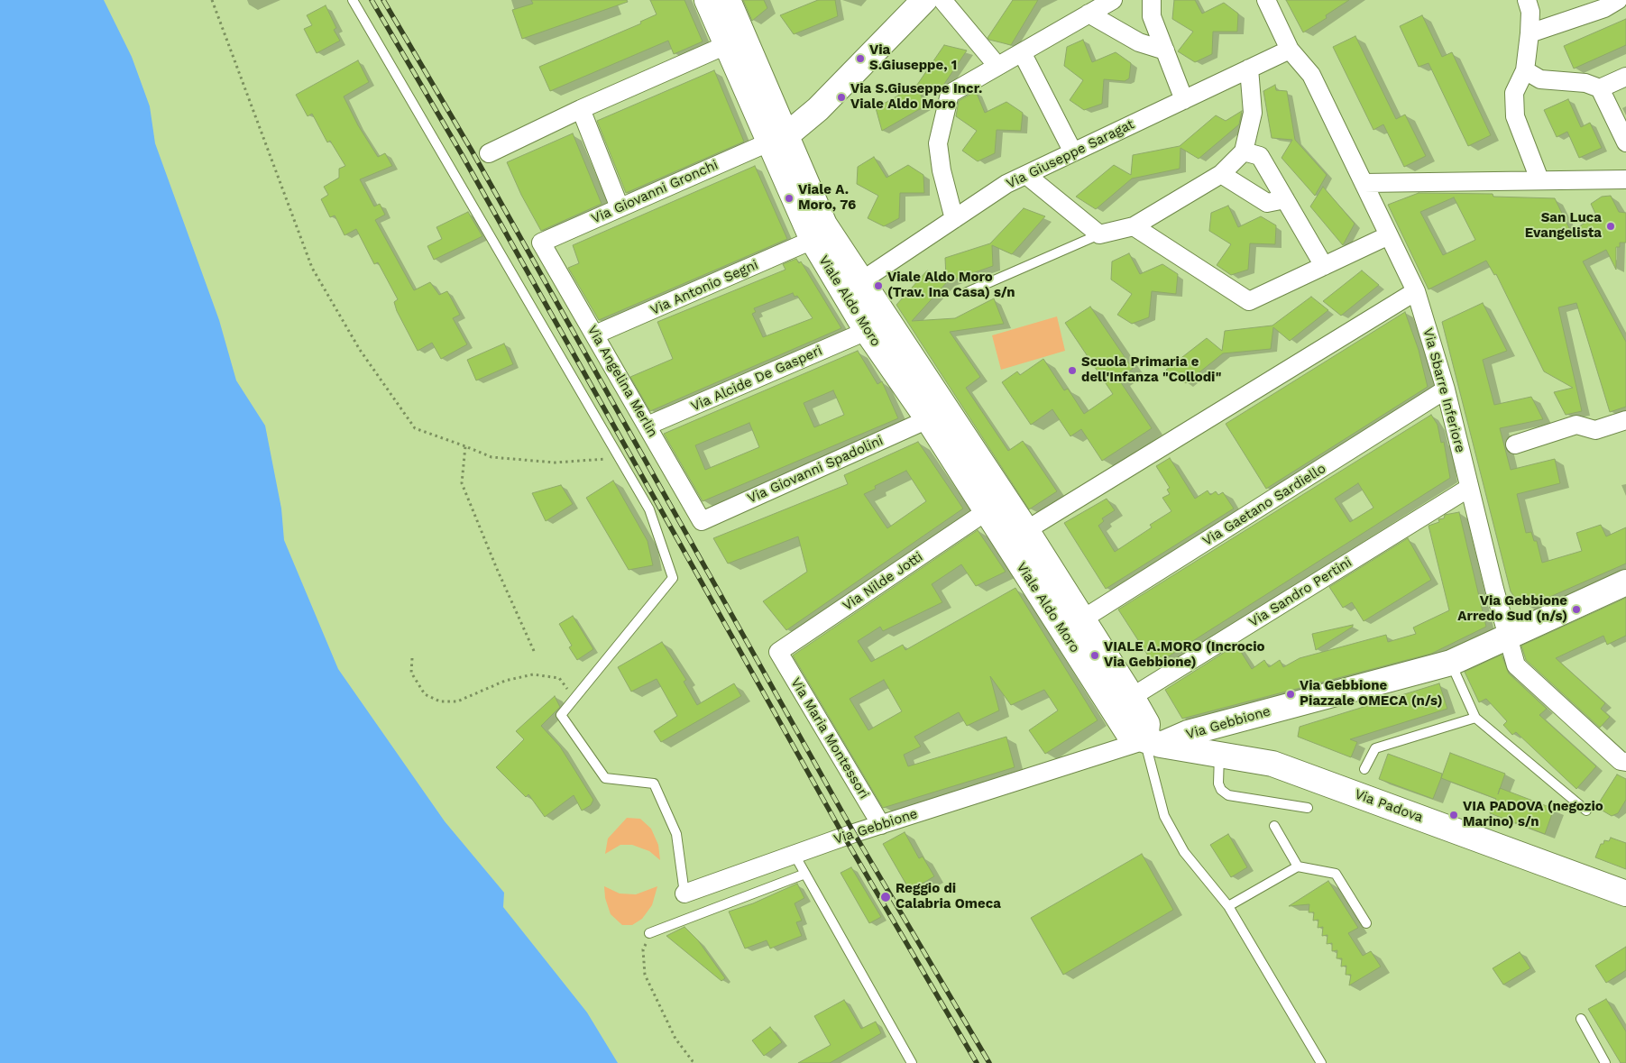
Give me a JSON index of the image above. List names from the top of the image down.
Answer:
{
  "streets": {
    "street": [
      "Via Giuseppe Saragat",
      "Via Giovanni Gronchi",
      "Via Antonio Segni",
      "Viale Aldo Moro",
      "Via Alcide De Gasperi",
      "Via Angelina Merlin",
      "Via Sbarre Inferiore",
      "Via Giovanni Spadolini",
      "Via Gaetano Sardiello",
      "Via Nilde Jotti",
      "Via Sandro Pertini",
      "Via Gebbione",
      "Via Maria Montessori",
      "Via Padova"
    ]
  },
  "crossings": [
    ["Via Giuseppe Saragat", "Viale Aldo Moro"],
    ["Via Giuseppe Saragat", "Via Sbarre Inferiore"],
    ["Via Giovanni Gronchi", "Viale Aldo Moro"],
    ["Via Giovanni Gronchi", "Via Angelina Merlin"],
    ["Via Antonio Segni", "Viale Aldo Moro"],
    ["Via Antonio Segni", "Via Angelina Merlin"],
    ["Viale Aldo Moro", "Via Alcide De Gasperi"],
    ["Viale Aldo Moro", "Via Giovanni Spadolini"],
    ["Viale Aldo Moro", "Via Gaetano Sardiello"],
    ["Viale Aldo Moro", "Via Nilde Jotti"],
    ["Viale Aldo Moro", "Via Sandro Pertini"],
    ["Viale Aldo Moro", "Via Gebbione"],
    ["Viale Aldo Moro", "Via Padova"],
    ["Via Alcide De Gasperi", "Via Angelina Merlin"],
    ["Via Angelina Merlin", "Via Giovanni Spadolini"],
    ["Via Sbarre Inferiore", "Via Gaetano Sardiello"],
    ["Via Sbarre Inferiore", "Via Sandro Pertini"],
    ["Via Sbarre Inferiore", "Via Gebbione"],
    ["Via Nilde Jotti", "Via Maria Montessori"],
    ["Via Gebbione", "Via Maria Montessori"],
    ["Via Gebbione", "Via Padova"]
  ],
  "places": [
    "Via S.Giuseppe, 1",
    "Via S.Giuseppe Incr. Viale Aldo Moro",
    "Viale A. Moro, 76",
    "San Luca Evangelista",
    "Viale Aldo Moro (Trav. Ina Casa) s/n",
    "Scuola Primaria e dell'Infanza \"Collodi\"",
    "Via Gebbione Arredo Sud (n/s)",
    "VIALE A.MORO (Incrocio Via Gebbione)",
    "Via Gebbione Piazzale OMECA (n/s)",
    "VIA PADOVA (negozio Marino) s/n",
    "Reggio di Calabria Omeca"
  ]
}
